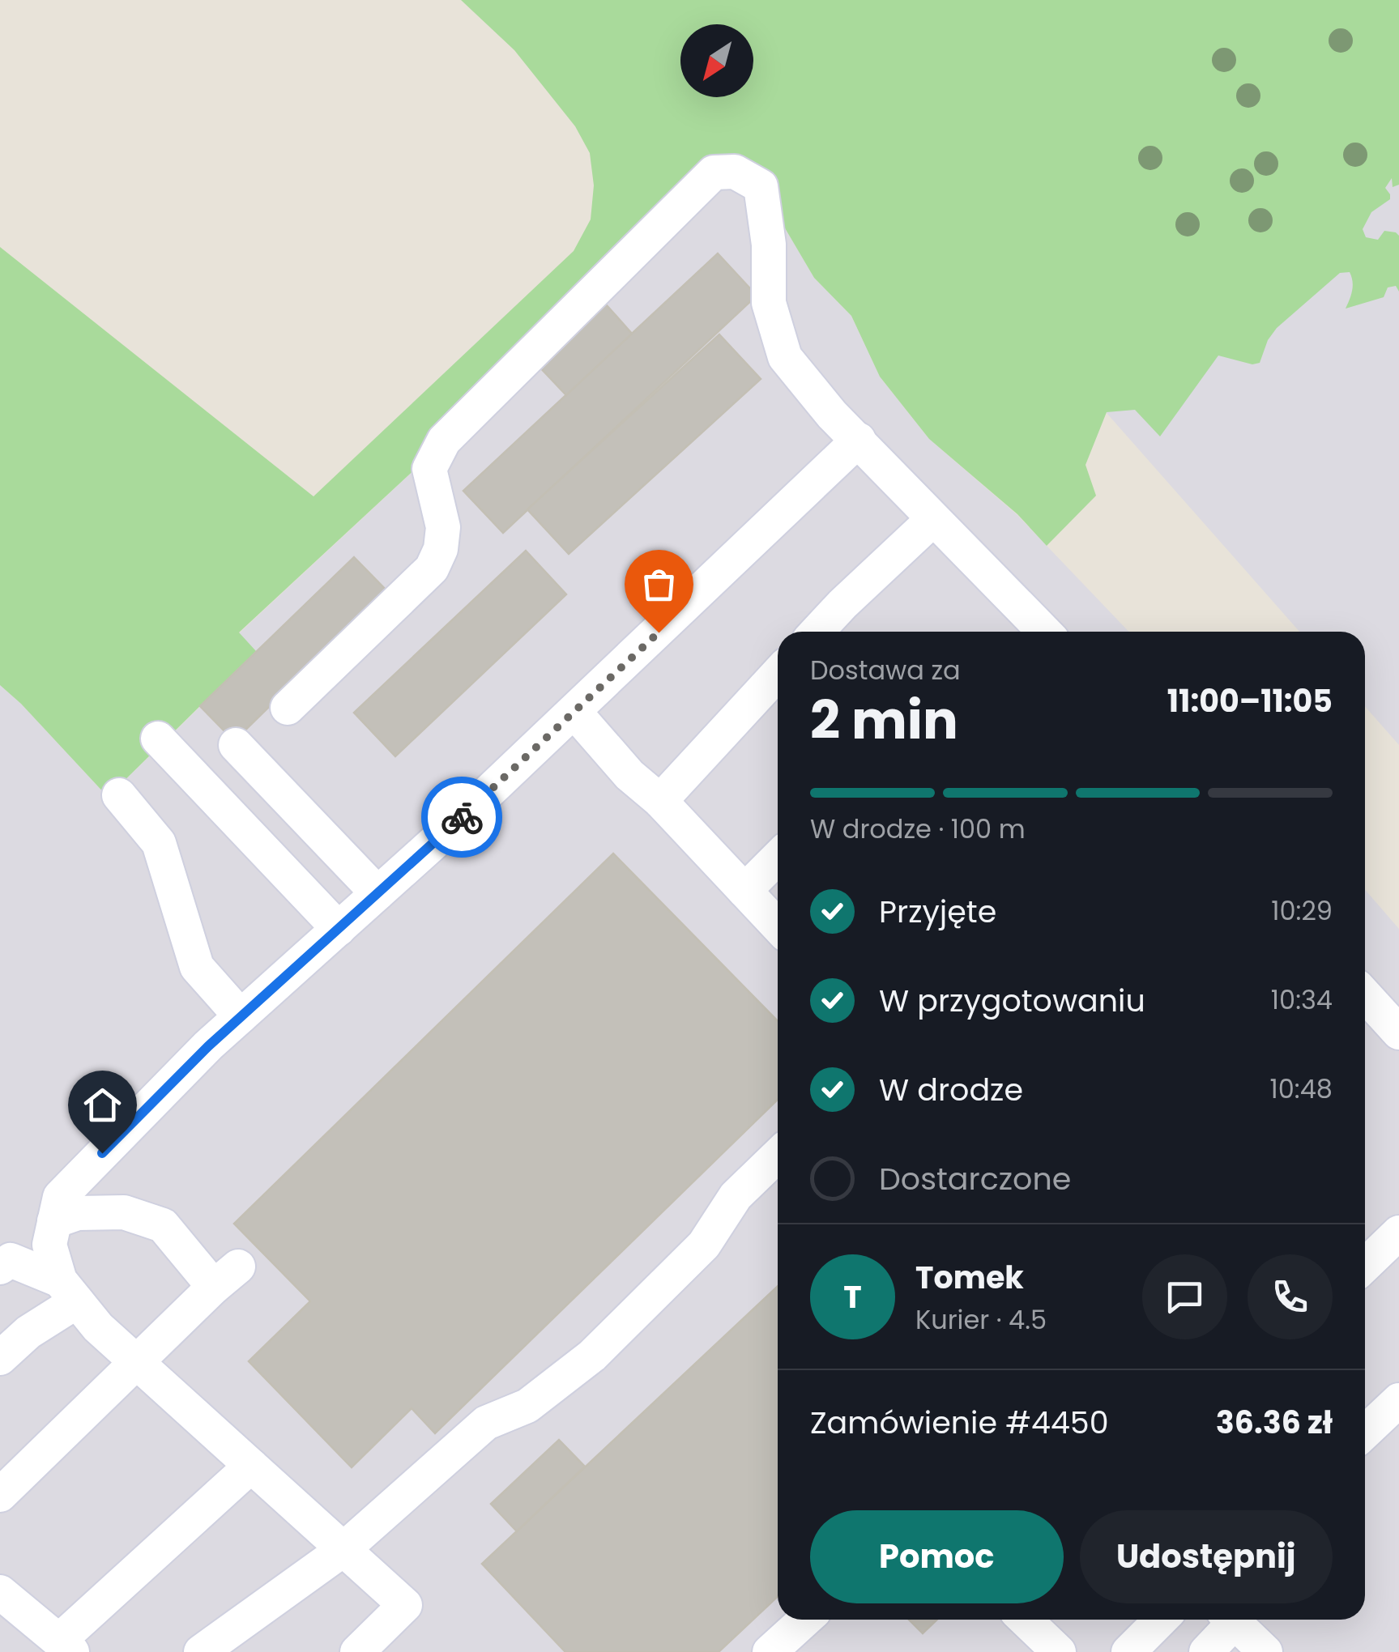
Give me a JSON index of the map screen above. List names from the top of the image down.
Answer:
{
  "north": "bottom left",
  "page": {
    "heading": ["2 min", "Dostawa za", "11:00–11:05"],
    "panel": [
      "Tomek",
      "Kurier · 4.5",
      "Zamówienie #4450",
      "36.36 zł"
    ],
    "bar": "W drodze · 100 m",
    "list": [
      ["Przyjęte", "10:29"],
      ["W przygotowaniu", "10:34"],
      ["W drodze", "10:48"],
      "Dostarczone"
    ],
    "round": "T",
    "buttons": ["Pomoc", "Udostępnij"]
  }
}
